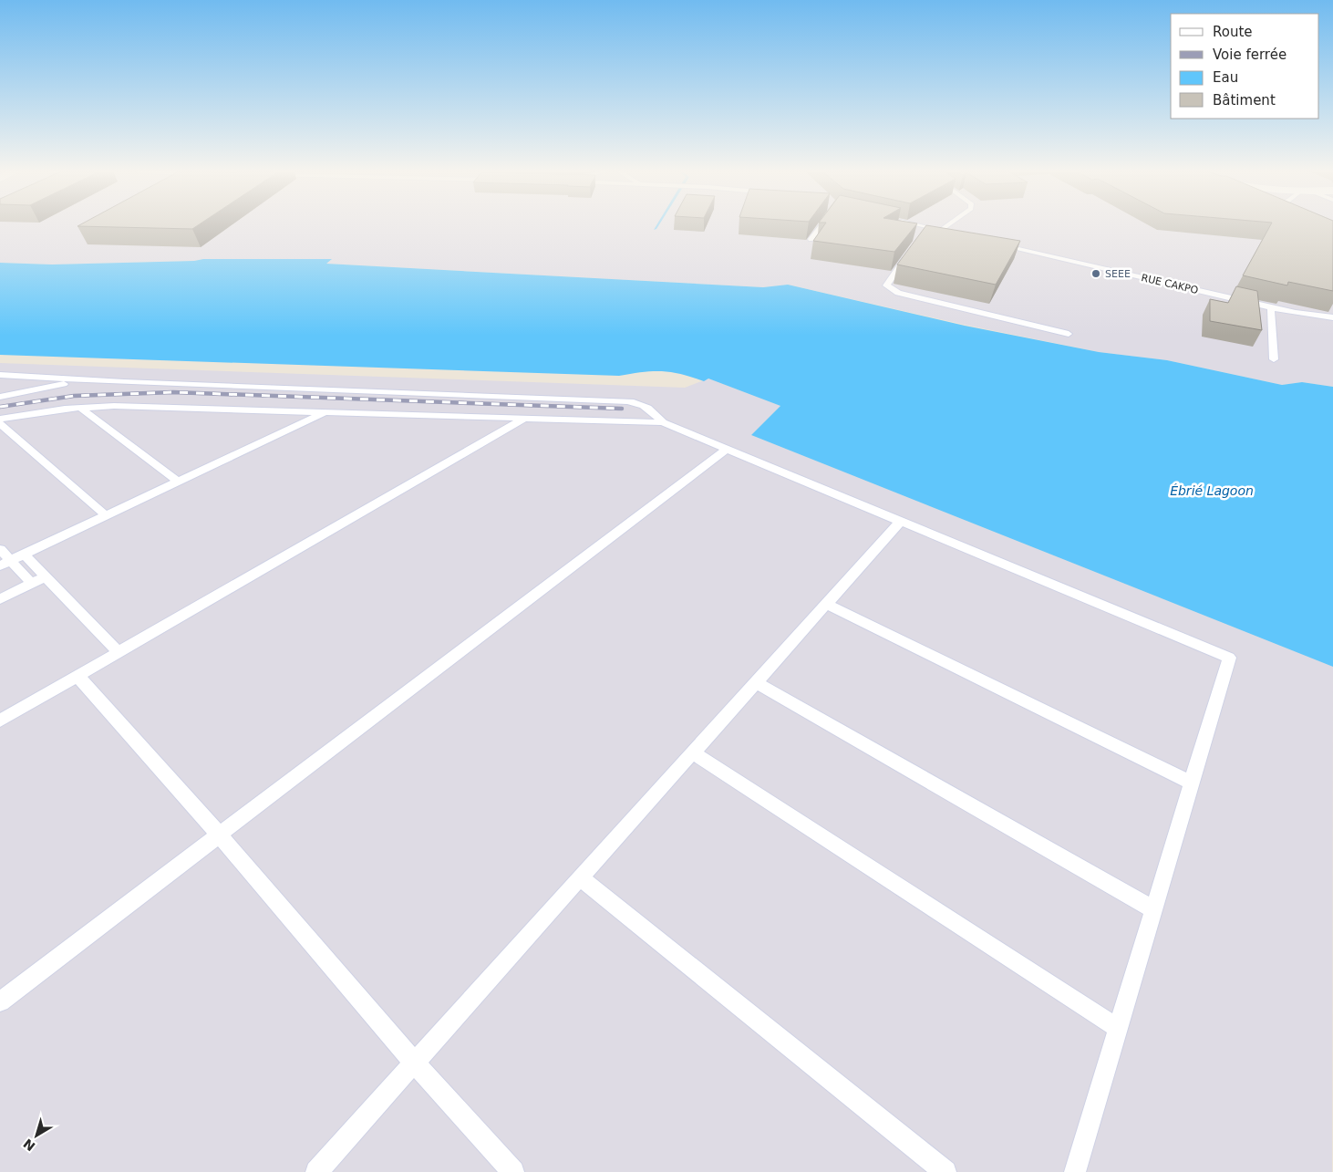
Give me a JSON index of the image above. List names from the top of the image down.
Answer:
{
  "streets": {
    "lane": ["RUE CAKPO"]
  },
  "water": ["Ébrié Lagoon"],
  "places": ["SEEE"],
  "legend": [
    "Route",
    "Voie ferrée",
    "Eau",
    "Bâtiment"
  ],
  "north": "bottom left"
}
